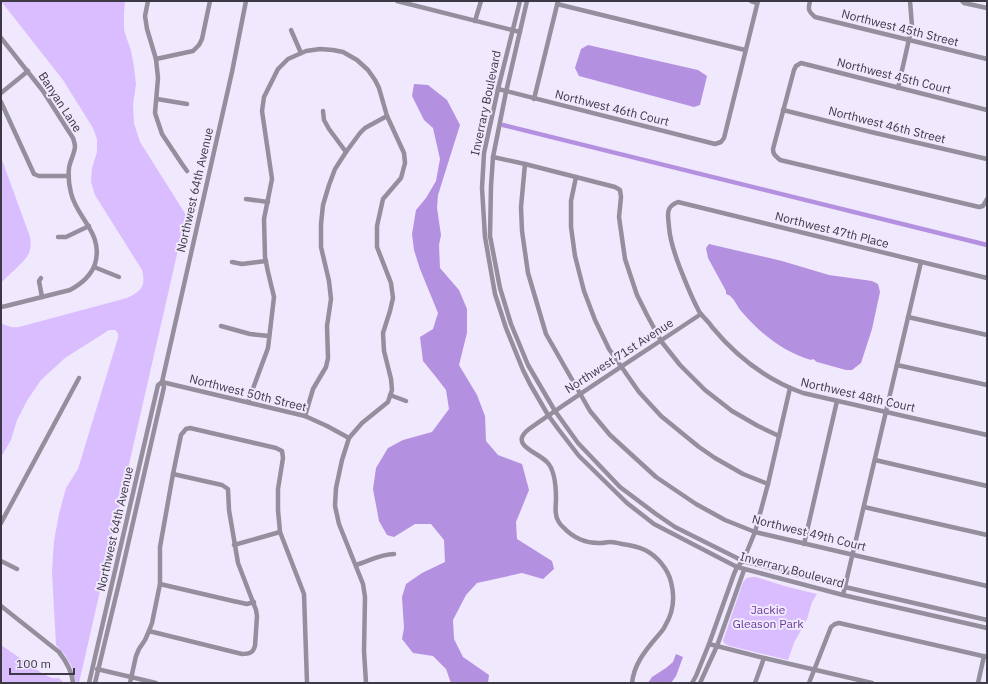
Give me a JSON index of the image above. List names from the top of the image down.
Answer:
{
  "streets": {
    "street": [
      "Northwest 45th Street",
      "Northwest 45th Court",
      "Banyan Lane",
      "Inverrary Boulevard",
      "Northwest 46th Court",
      "Northwest 46th Street",
      "Northwest 64th Avenue",
      "Northwest 47th Place",
      "Northwest 71st Avenue",
      "Northwest 50th Street",
      "Northwest 48th Court",
      "Northwest 49th Court"
    ]
  },
  "crossings": [
    ["Northwest 45th Court", "Northwest 46th Street"],
    ["Inverrary Boulevard", "Northwest 46th Court"],
    ["Inverrary Boulevard", "Northwest 71st Avenue"],
    ["Northwest 64th Avenue", "Northwest 50th Street"],
    ["Northwest 47th Place", "Northwest 48th Court"],
    ["Northwest 71st Avenue", "Northwest 48th Court"],
    ["Northwest 71st Avenue", "Northwest 49th Court"]
  ],
  "parks": ["Jackie Gleason Park"],
  "scale_bar": "100 m"
}
